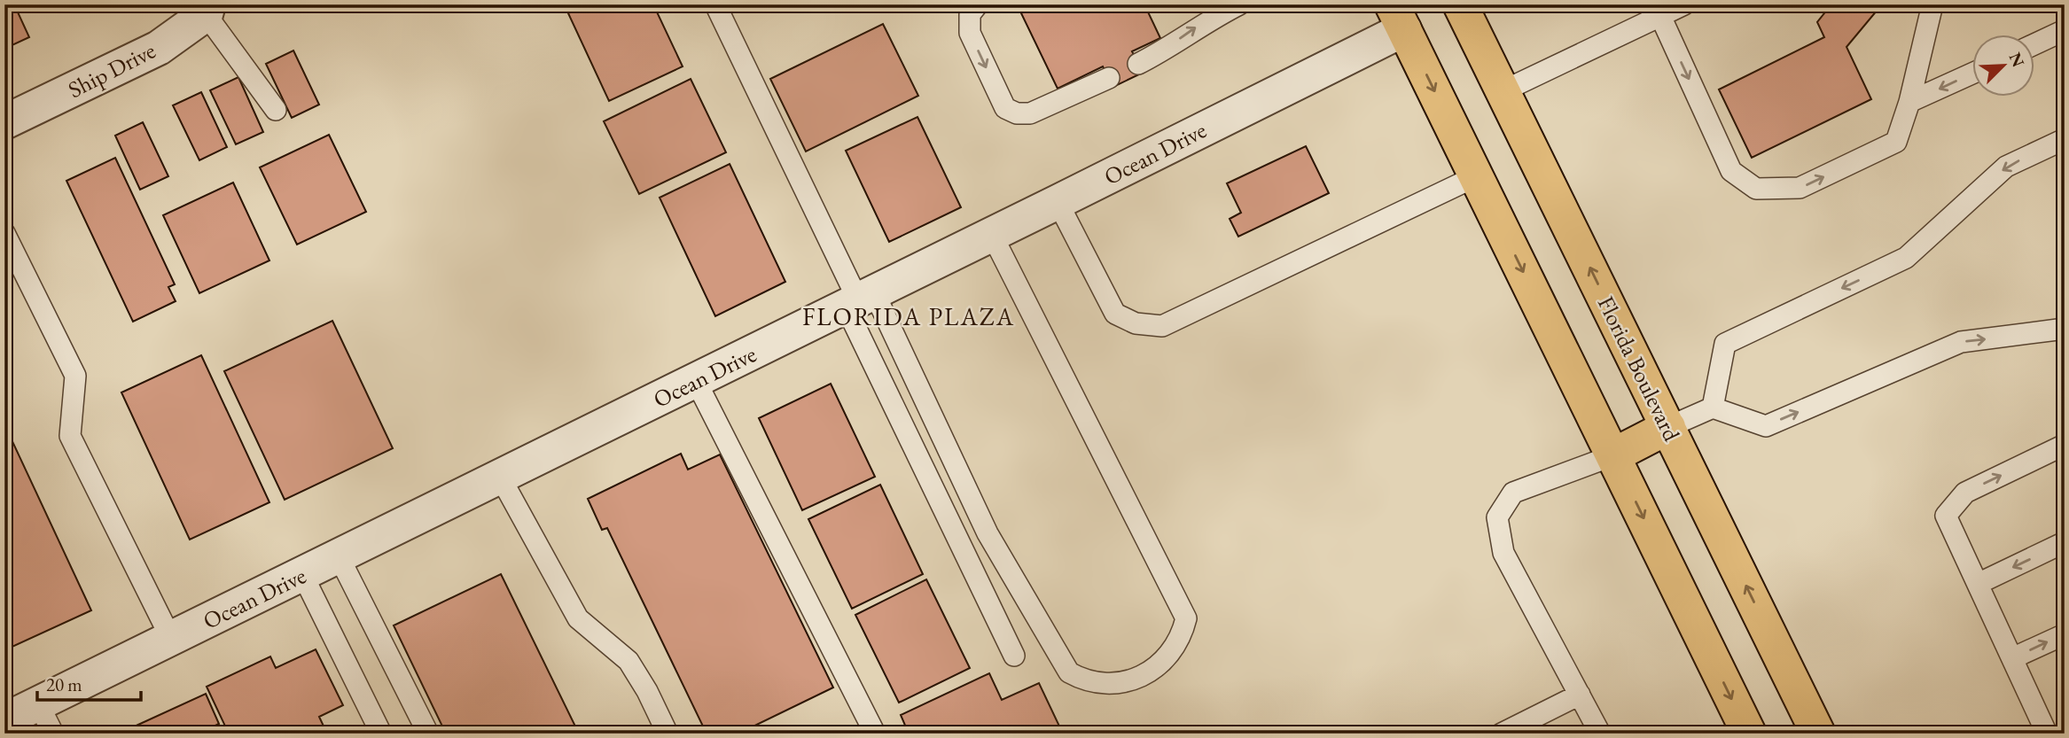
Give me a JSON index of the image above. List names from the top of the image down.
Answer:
{
  "streets": {
    "main road": ["Florida Boulevard"],
    "street": ["Ship Drive", "Ocean Drive"]
  },
  "districts": ["FLORIDA PLAZA"],
  "scale_bar": "20 m",
  "north": "top right"
}
